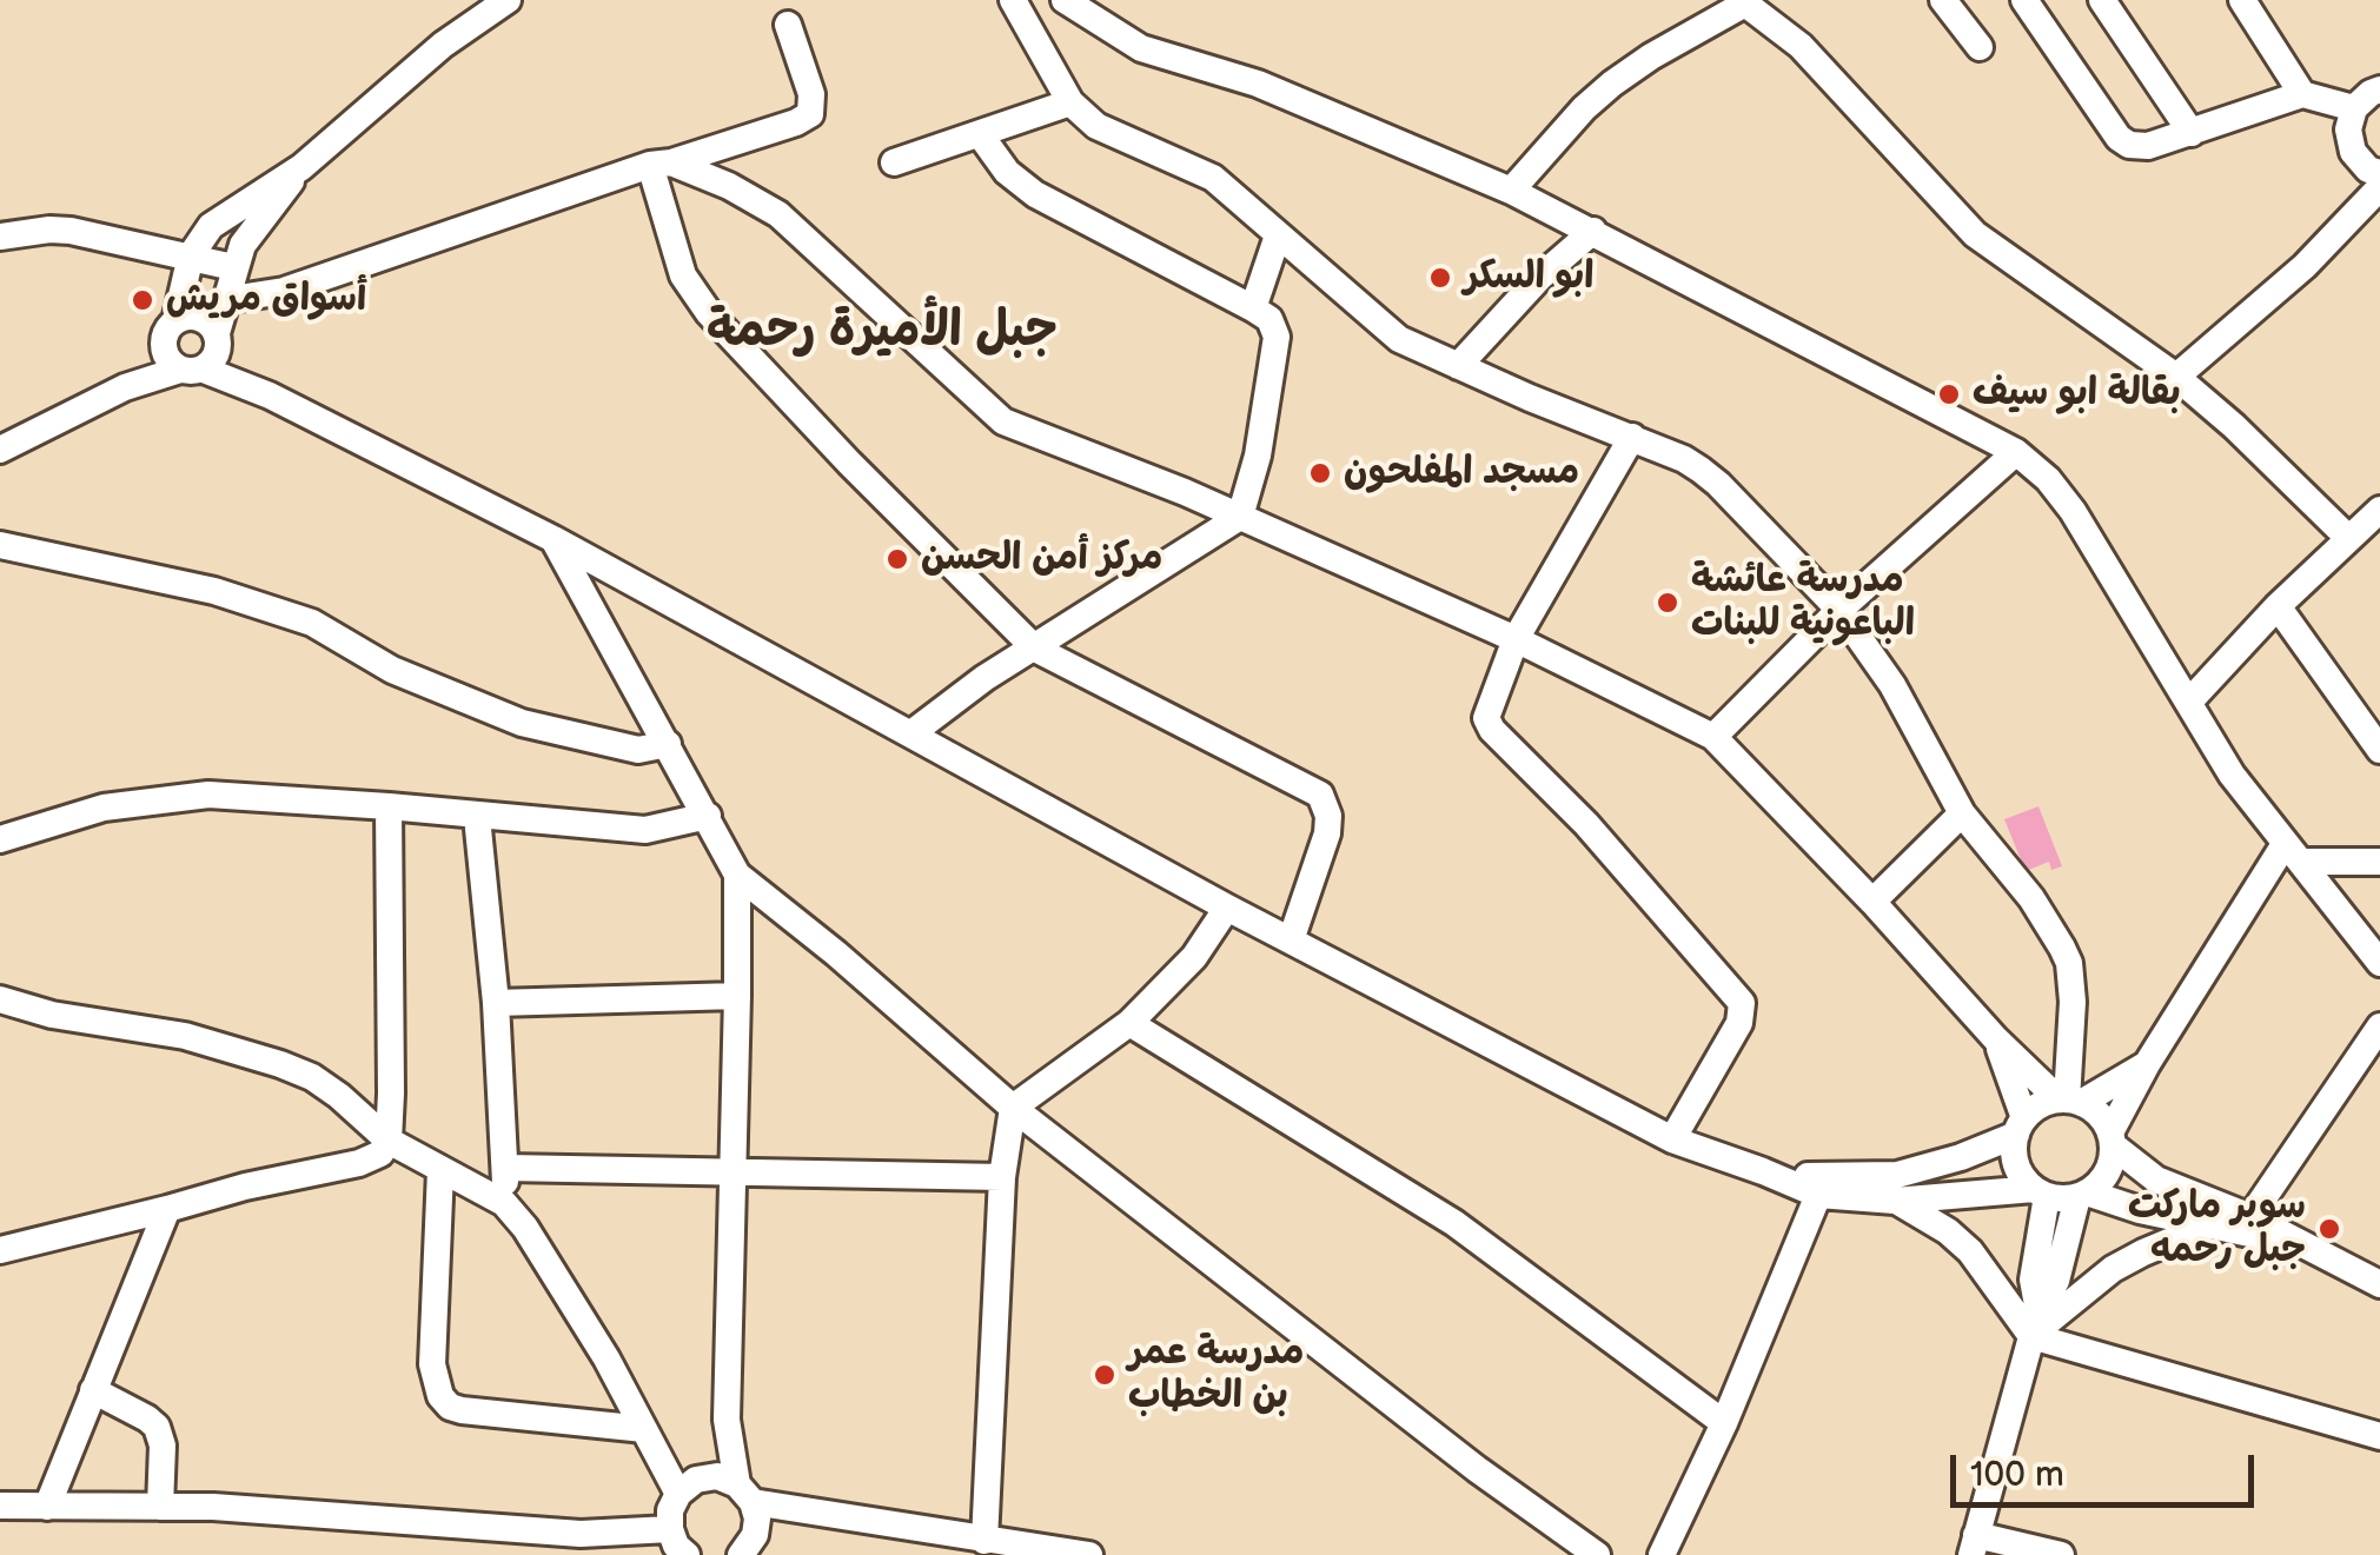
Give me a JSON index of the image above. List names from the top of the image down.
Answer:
{
  "districts": ["جبل الأميرة رحمة"],
  "places": [
    "ابو السكر",
    "أسواق مريش",
    "بقالة ابو سيف",
    "مسجد المفلحون",
    "مركز أمن الحسن",
    "مدرسة عائشة الباعونية للبنات",
    "سوبر ماركت جبل رحمه",
    "مدرسة عمر بن الخطاب"
  ],
  "scale_bar": "100 m"
}
